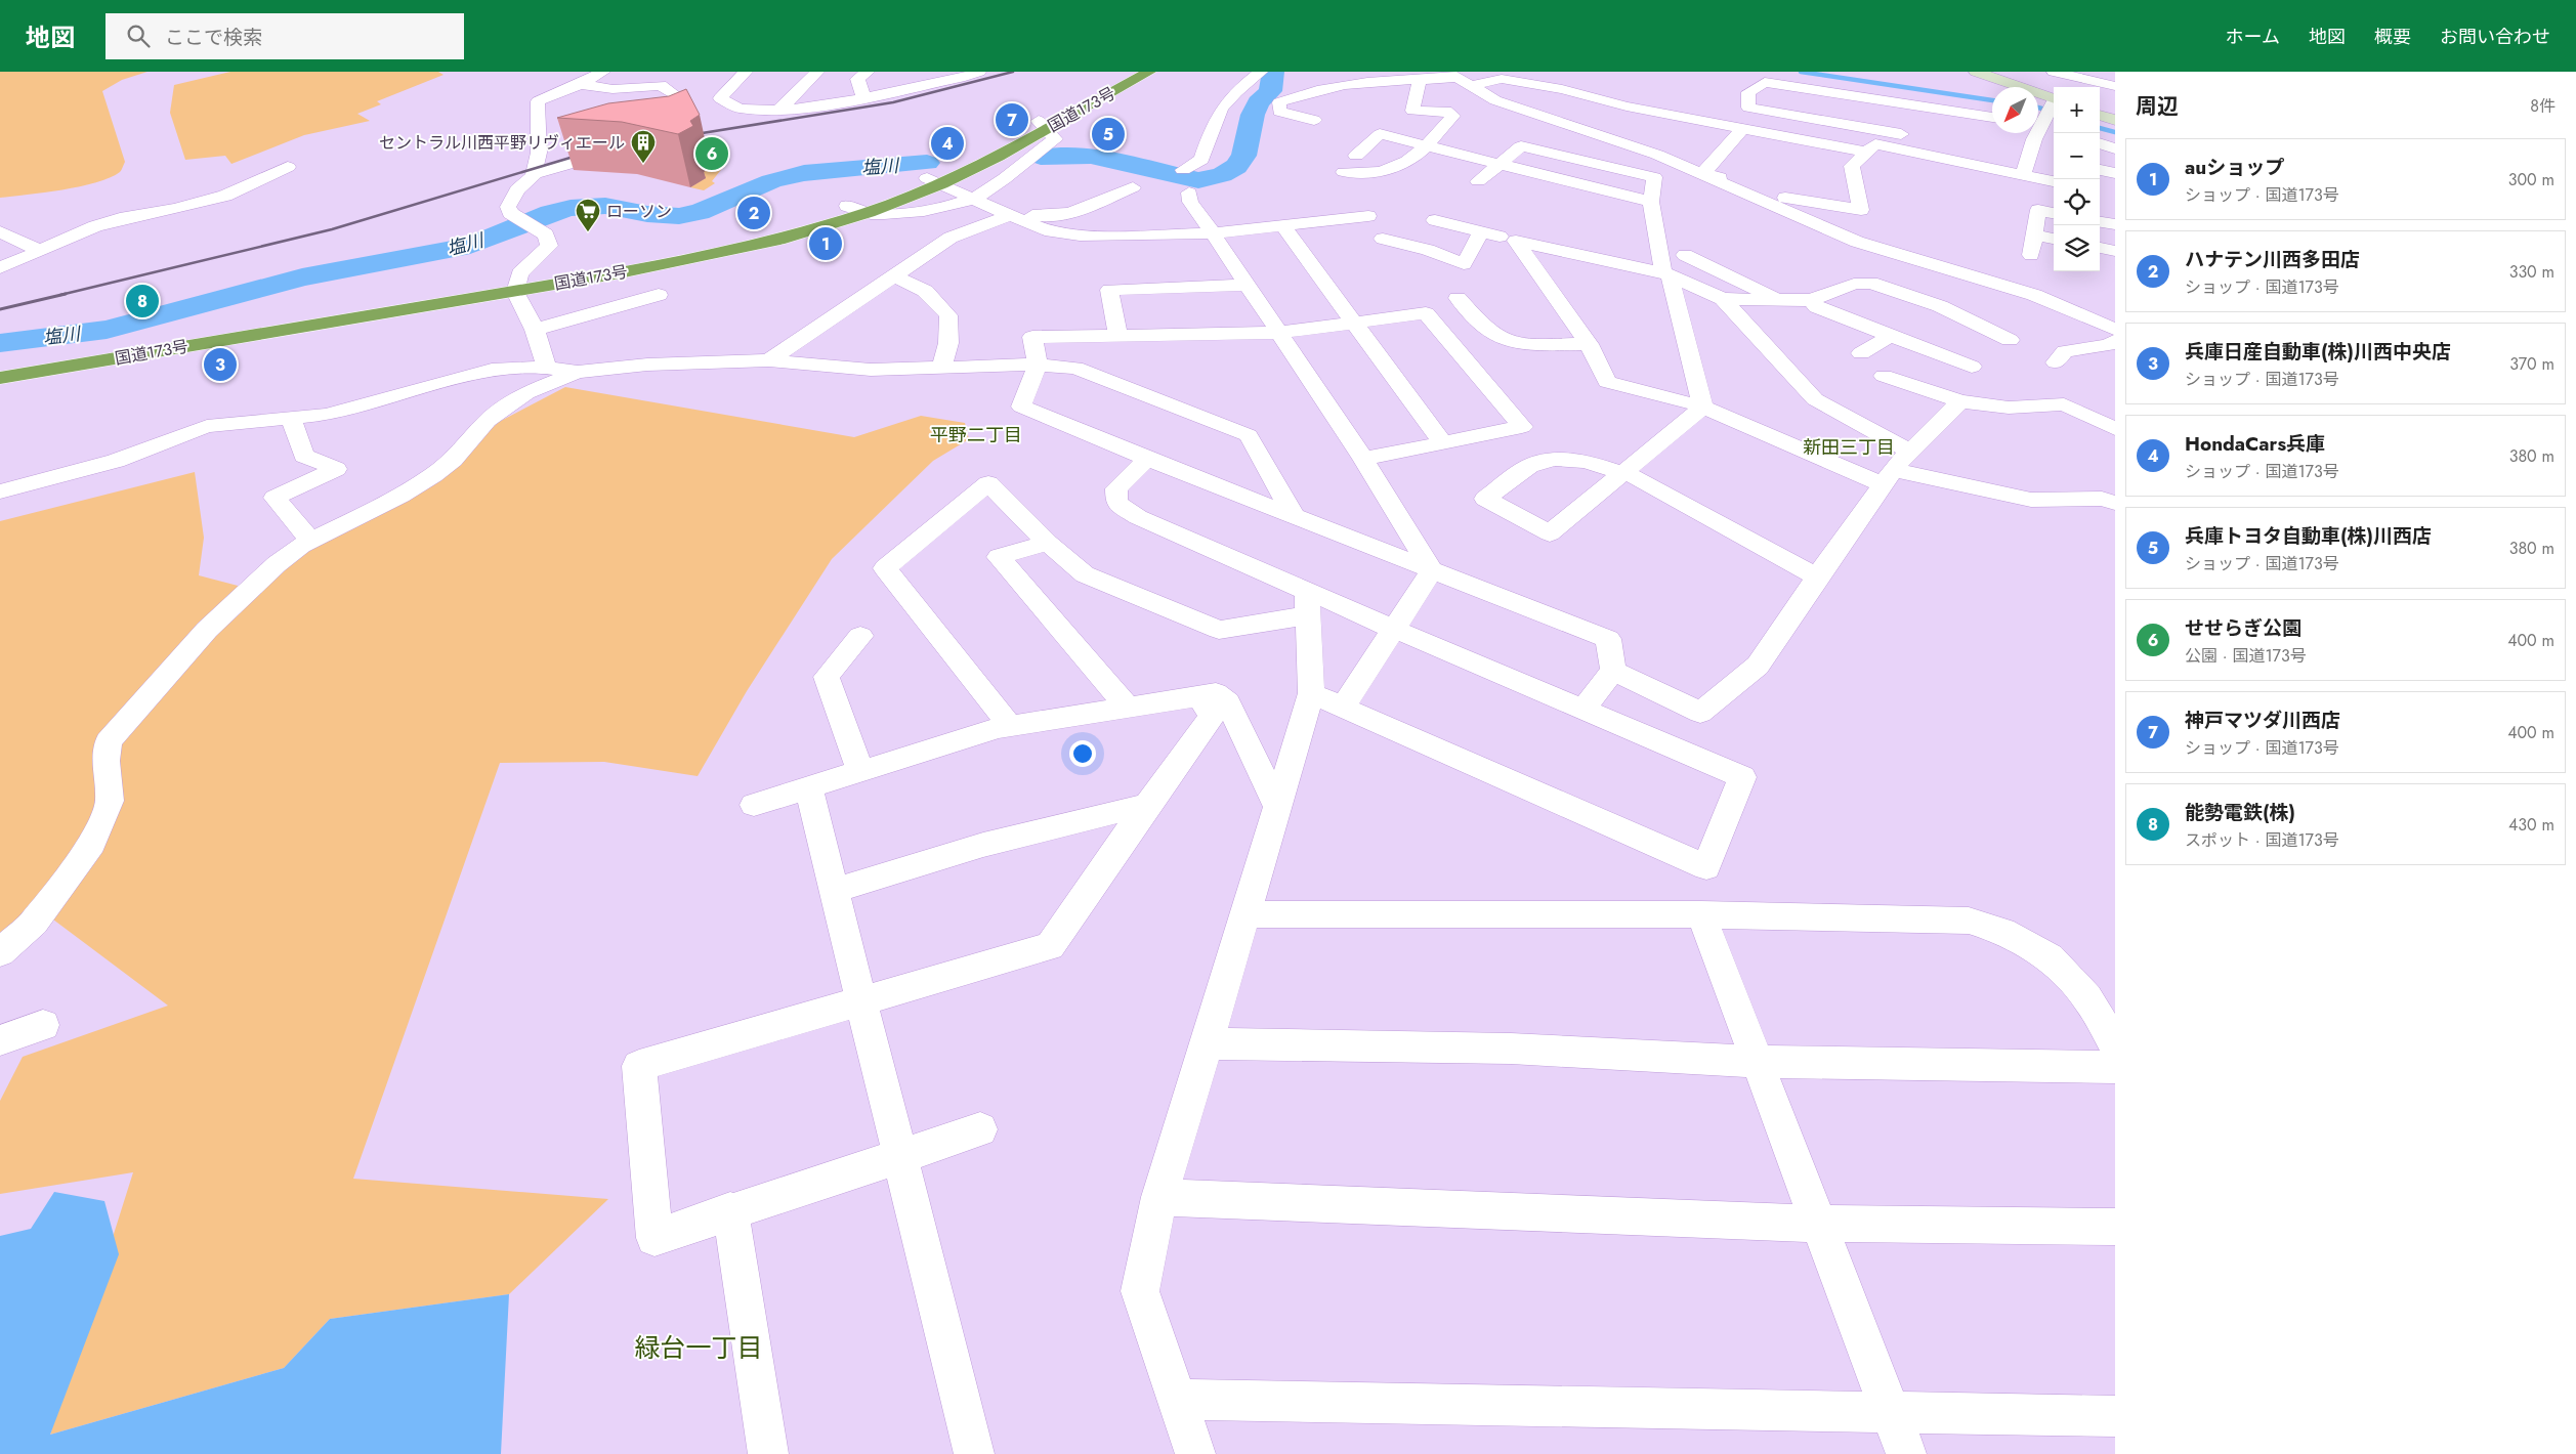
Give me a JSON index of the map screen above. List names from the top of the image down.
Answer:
{
  "streets": {
    "highway": ["国道173号"]
  },
  "districts": ["平野二丁目", "新田三丁目", "緑台一丁目"],
  "water": ["塩川"],
  "places": {
    "building": ["セントラル川西平野リヴィエール"],
    "supermarket": ["ローソン"]
  },
  "north": "bottom left",
  "page": {
    "header": "地図",
    "search": "ここで検索",
    "nav": [
      "ホーム",
      "地図",
      "概要",
      "お問い合わせ"
    ],
    "heading": ["周辺", "8件"],
    "map_buttons": ["+", "−"],
    "pins": [
      "7",
      "5",
      "4",
      "6",
      "2",
      "1",
      "8",
      "3"
    ],
    "list": [
      {
        "mark": "1",
        "name": "auショップ",
        "note": "ショップ · 国道173号",
        "value": "300 m"
      },
      {
        "mark": "2",
        "name": "ハナテン川西多田店",
        "note": "ショップ · 国道173号",
        "value": "330 m"
      },
      {
        "mark": "3",
        "name": "兵庫日産自動車(株)川西中央店",
        "note": "ショップ · 国道173号",
        "value": "370 m"
      },
      {
        "mark": "4",
        "name": "HondaCars兵庫",
        "note": "ショップ · 国道173号",
        "value": "380 m"
      },
      {
        "mark": "5",
        "name": "兵庫トヨタ自動車(株)川西店",
        "note": "ショップ · 国道173号",
        "value": "380 m"
      },
      {
        "mark": "6",
        "name": "せせらぎ公園",
        "note": "公園 · 国道173号",
        "value": "400 m"
      },
      {
        "mark": "7",
        "name": "神戸マツダ川西店",
        "note": "ショップ · 国道173号",
        "value": "400 m"
      },
      {
        "mark": "8",
        "name": "能勢電鉄(株)",
        "note": "スポット · 国道173号",
        "value": "430 m"
      }
    ]
  }
}
